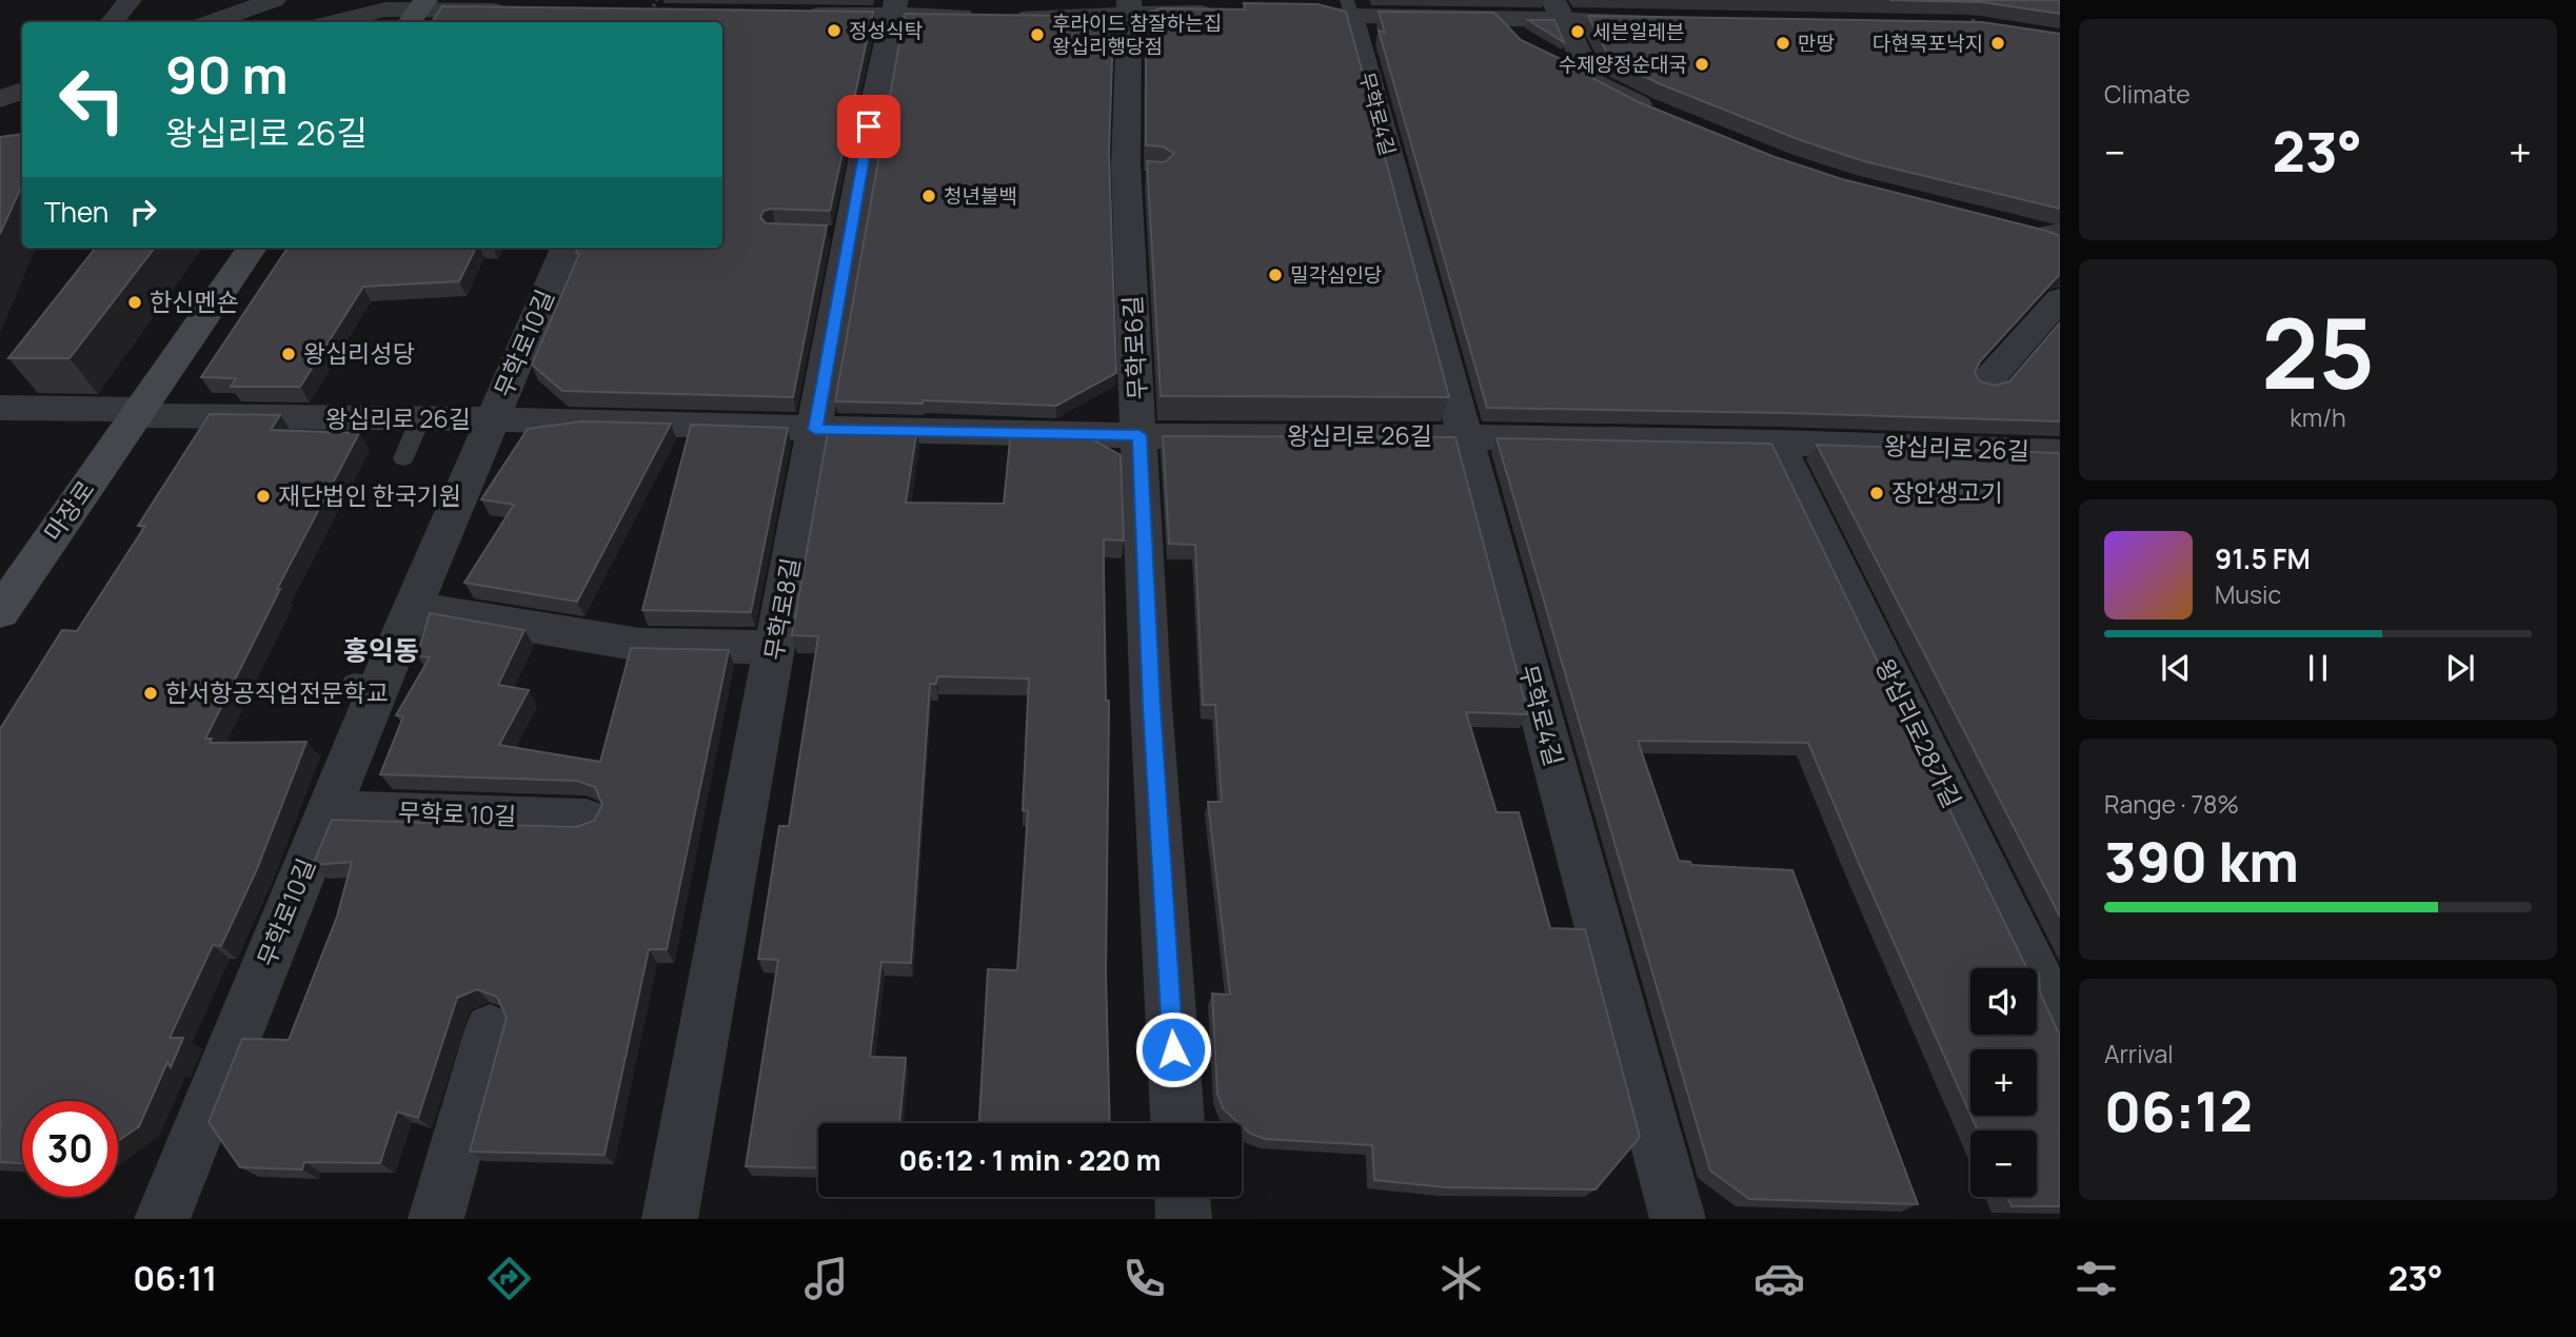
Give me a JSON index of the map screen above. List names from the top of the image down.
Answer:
{
  "streets": {
    "main road": ["마장로"],
    "street": [
      "무학로4길",
      "무학로10길",
      "무학로6길",
      "왕십리로 26길",
      "무학로8길",
      "왕십리로28가길",
      "무학로 10길"
    ]
  },
  "crossings": [
    ["무학로4길", "왕십리로 26길"],
    ["무학로10길", "왕십리로 26길"],
    ["무학로10길", "무학로 10길"],
    ["무학로6길", "왕십리로 26길"],
    ["왕십리로 26길", "마장로"],
    ["왕십리로 26길", "무학로8길"],
    ["왕십리로 26길", "왕십리로28가길"]
  ],
  "districts": ["홍익동"],
  "places": [
    "정성식탁",
    "세븐일레븐",
    "후라이드 참잘하는집 왕십리행당점",
    "만땅",
    "다현목포낙지",
    "수제양정순대국",
    "청년불백",
    "밀각심인당",
    "한신멘숀",
    "왕십리성당",
    "장안생고기",
    "재단법인 한국기원",
    "한서항공직업전문학교"
  ],
  "page": {
    "tile": [
      "Climate",
      ["25", "km/h"],
      ["Range · 78%", "390 km"],
      ["Arrival", "06:12"]
    ],
    "turn": ["90 m", "왕십리로 26길"],
    "heat": ["−", "23°", "+"],
    "then": "Then",
    "song": ["91.5 FM", "Music"],
    "map_buttons": ["+", "−"],
    "limit": "30",
    "trip": "06:12 · 1 min · 220 m",
    "tabs": ["06:11", "23°"]
  }
}
